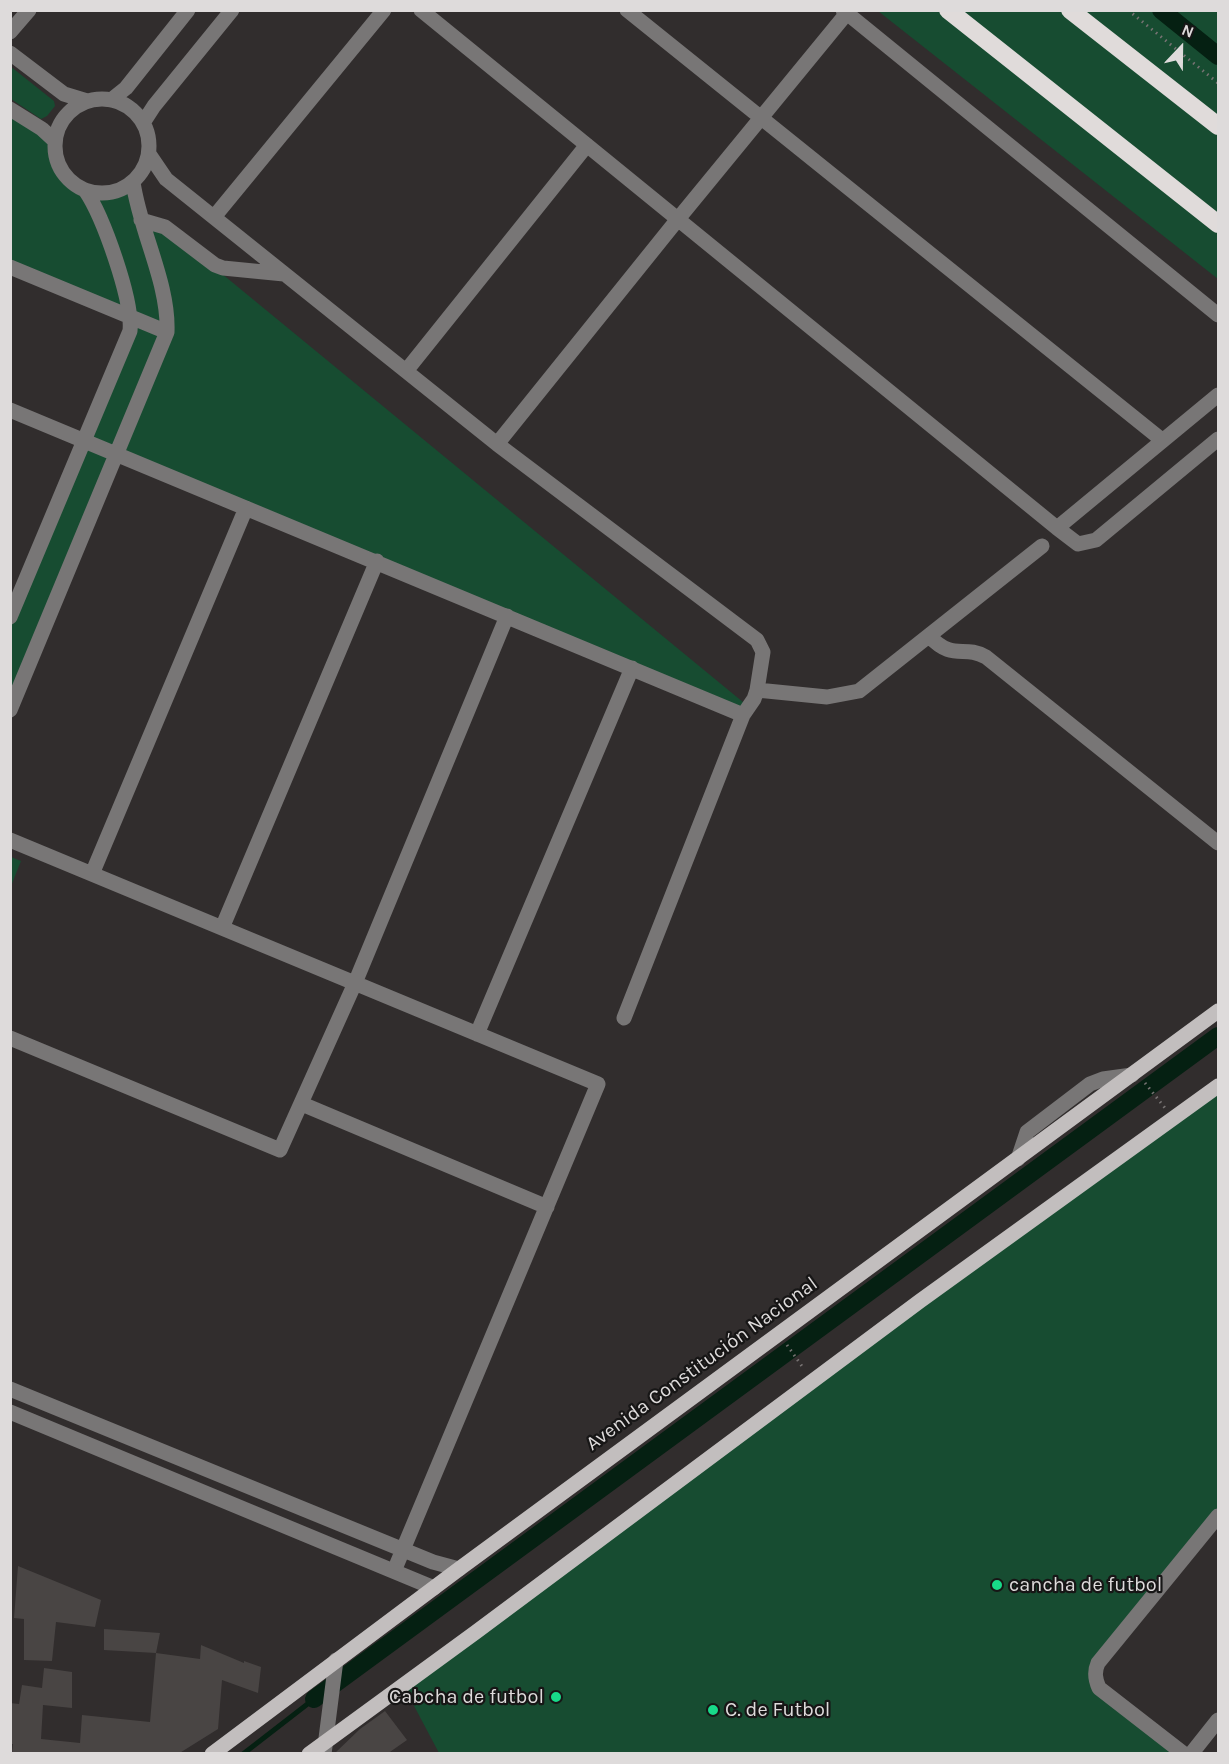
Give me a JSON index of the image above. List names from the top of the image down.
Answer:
{
  "streets": {
    "main road": ["Avenida Constitución Nacional"]
  },
  "places": ["cancha de futbol", "Cabcha de futbol", "C. de Futbol"],
  "north": "top"
}
